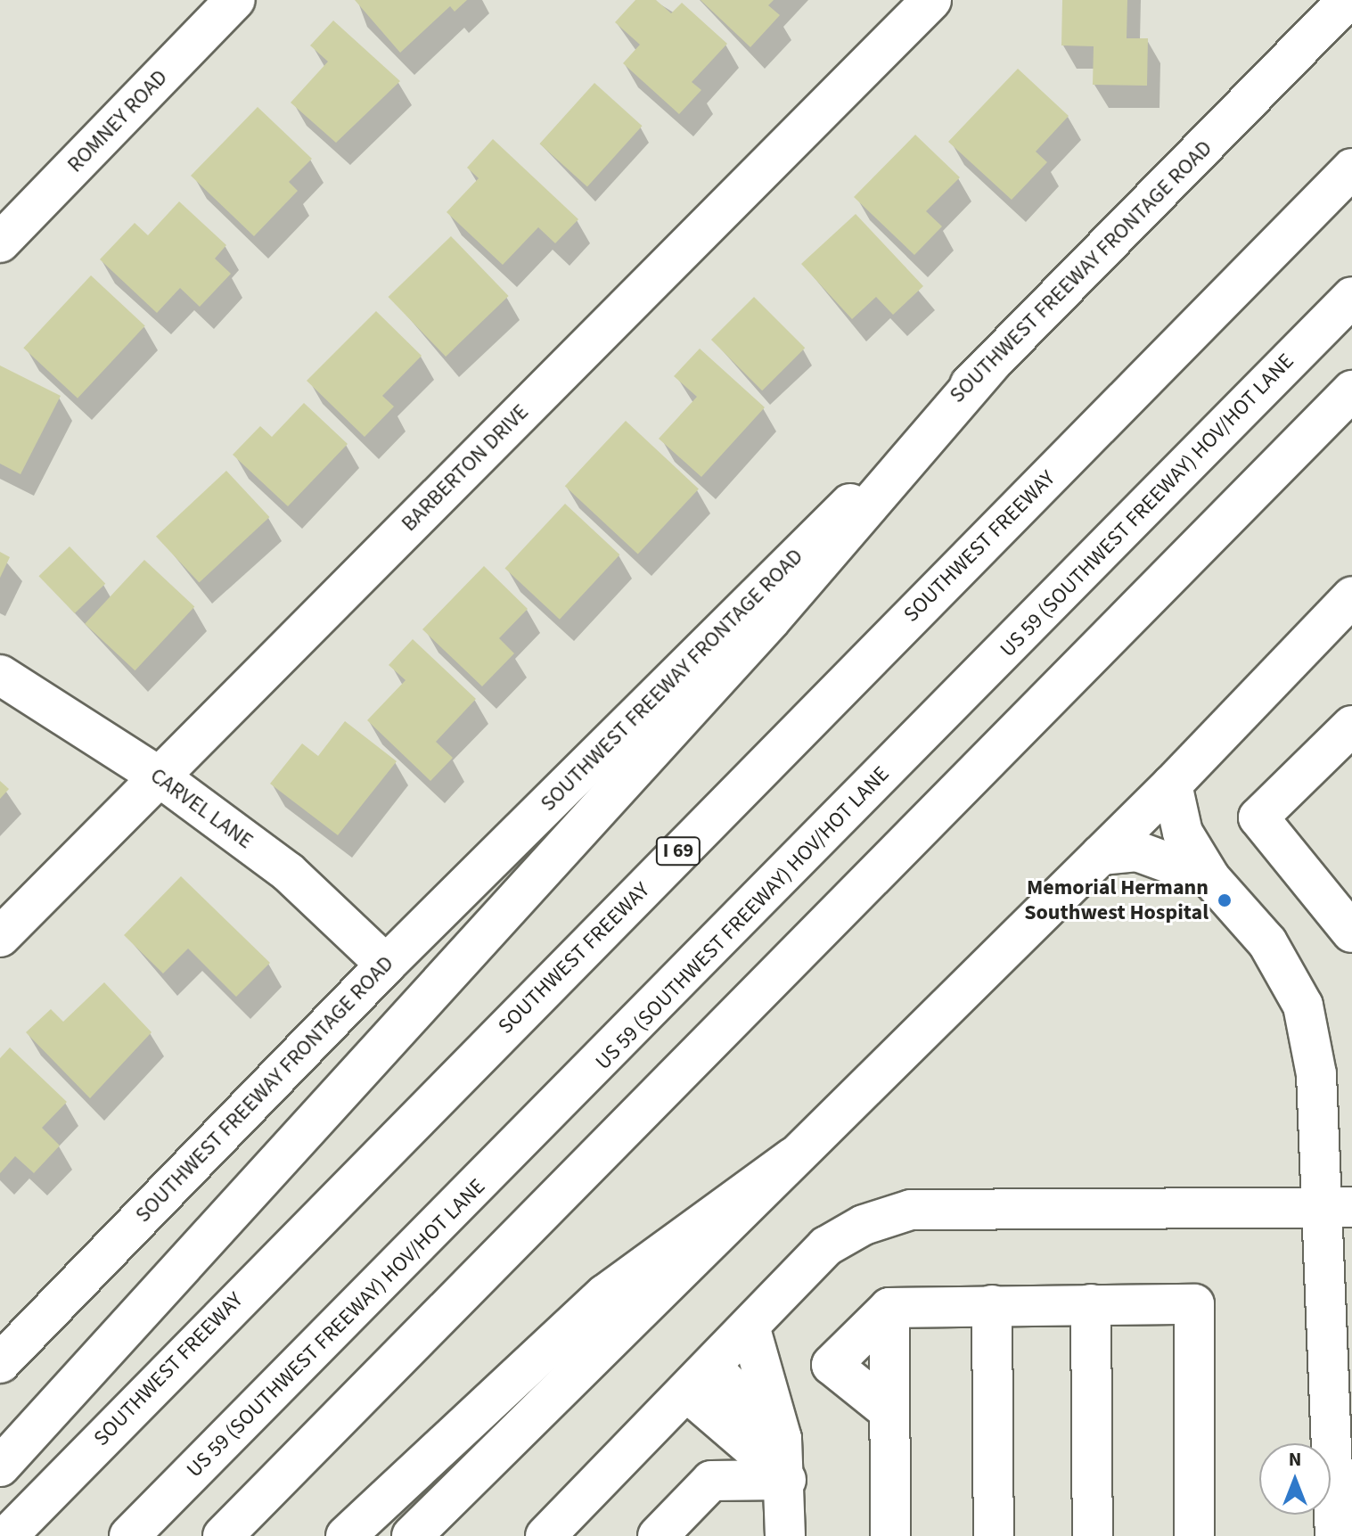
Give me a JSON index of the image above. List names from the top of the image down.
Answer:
{
  "streets": {
    "main road": [
      "ROMNEY ROAD",
      "SOUTHWEST FREEWAY FRONTAGE ROAD",
      "BARBERTON DRIVE",
      "US 59 (SOUTHWEST FREEWAY) HOV/HOT LANE",
      "SOUTHWEST FREEWAY",
      "CARVEL LANE",
      "I 69"
    ]
  },
  "crossings": [
    ["SOUTHWEST FREEWAY FRONTAGE ROAD", "CARVEL LANE"],
    ["BARBERTON DRIVE", "CARVEL LANE"]
  ],
  "places": ["Memorial Hermann Southwest Hospital"],
  "north": "top"
}
